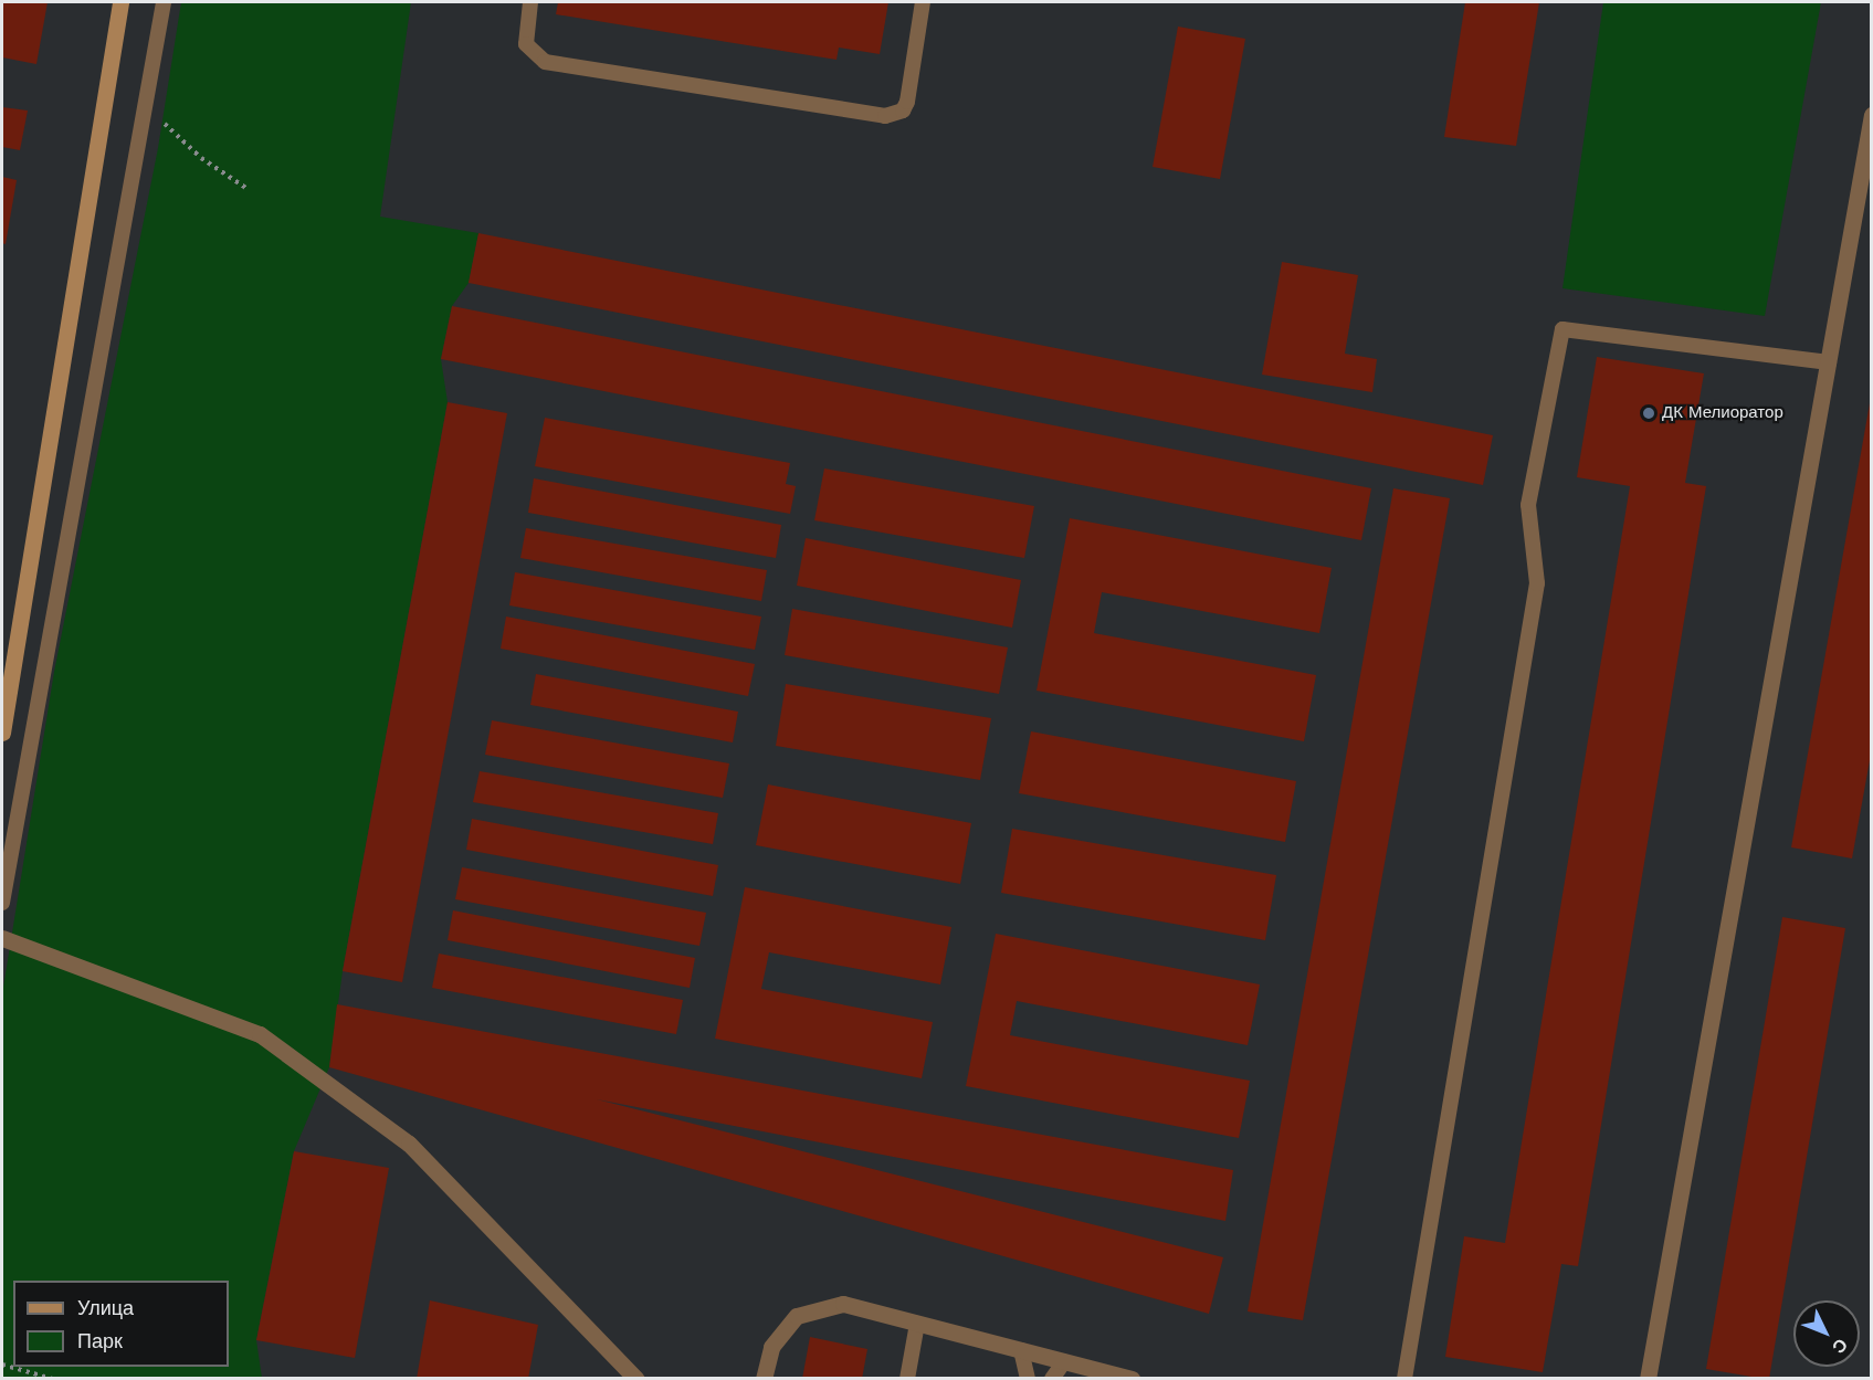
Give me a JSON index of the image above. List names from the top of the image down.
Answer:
{
  "places": ["ДК Мелиоратор"],
  "legend": ["Улица", "Парк"],
  "north": "bottom right"
}
